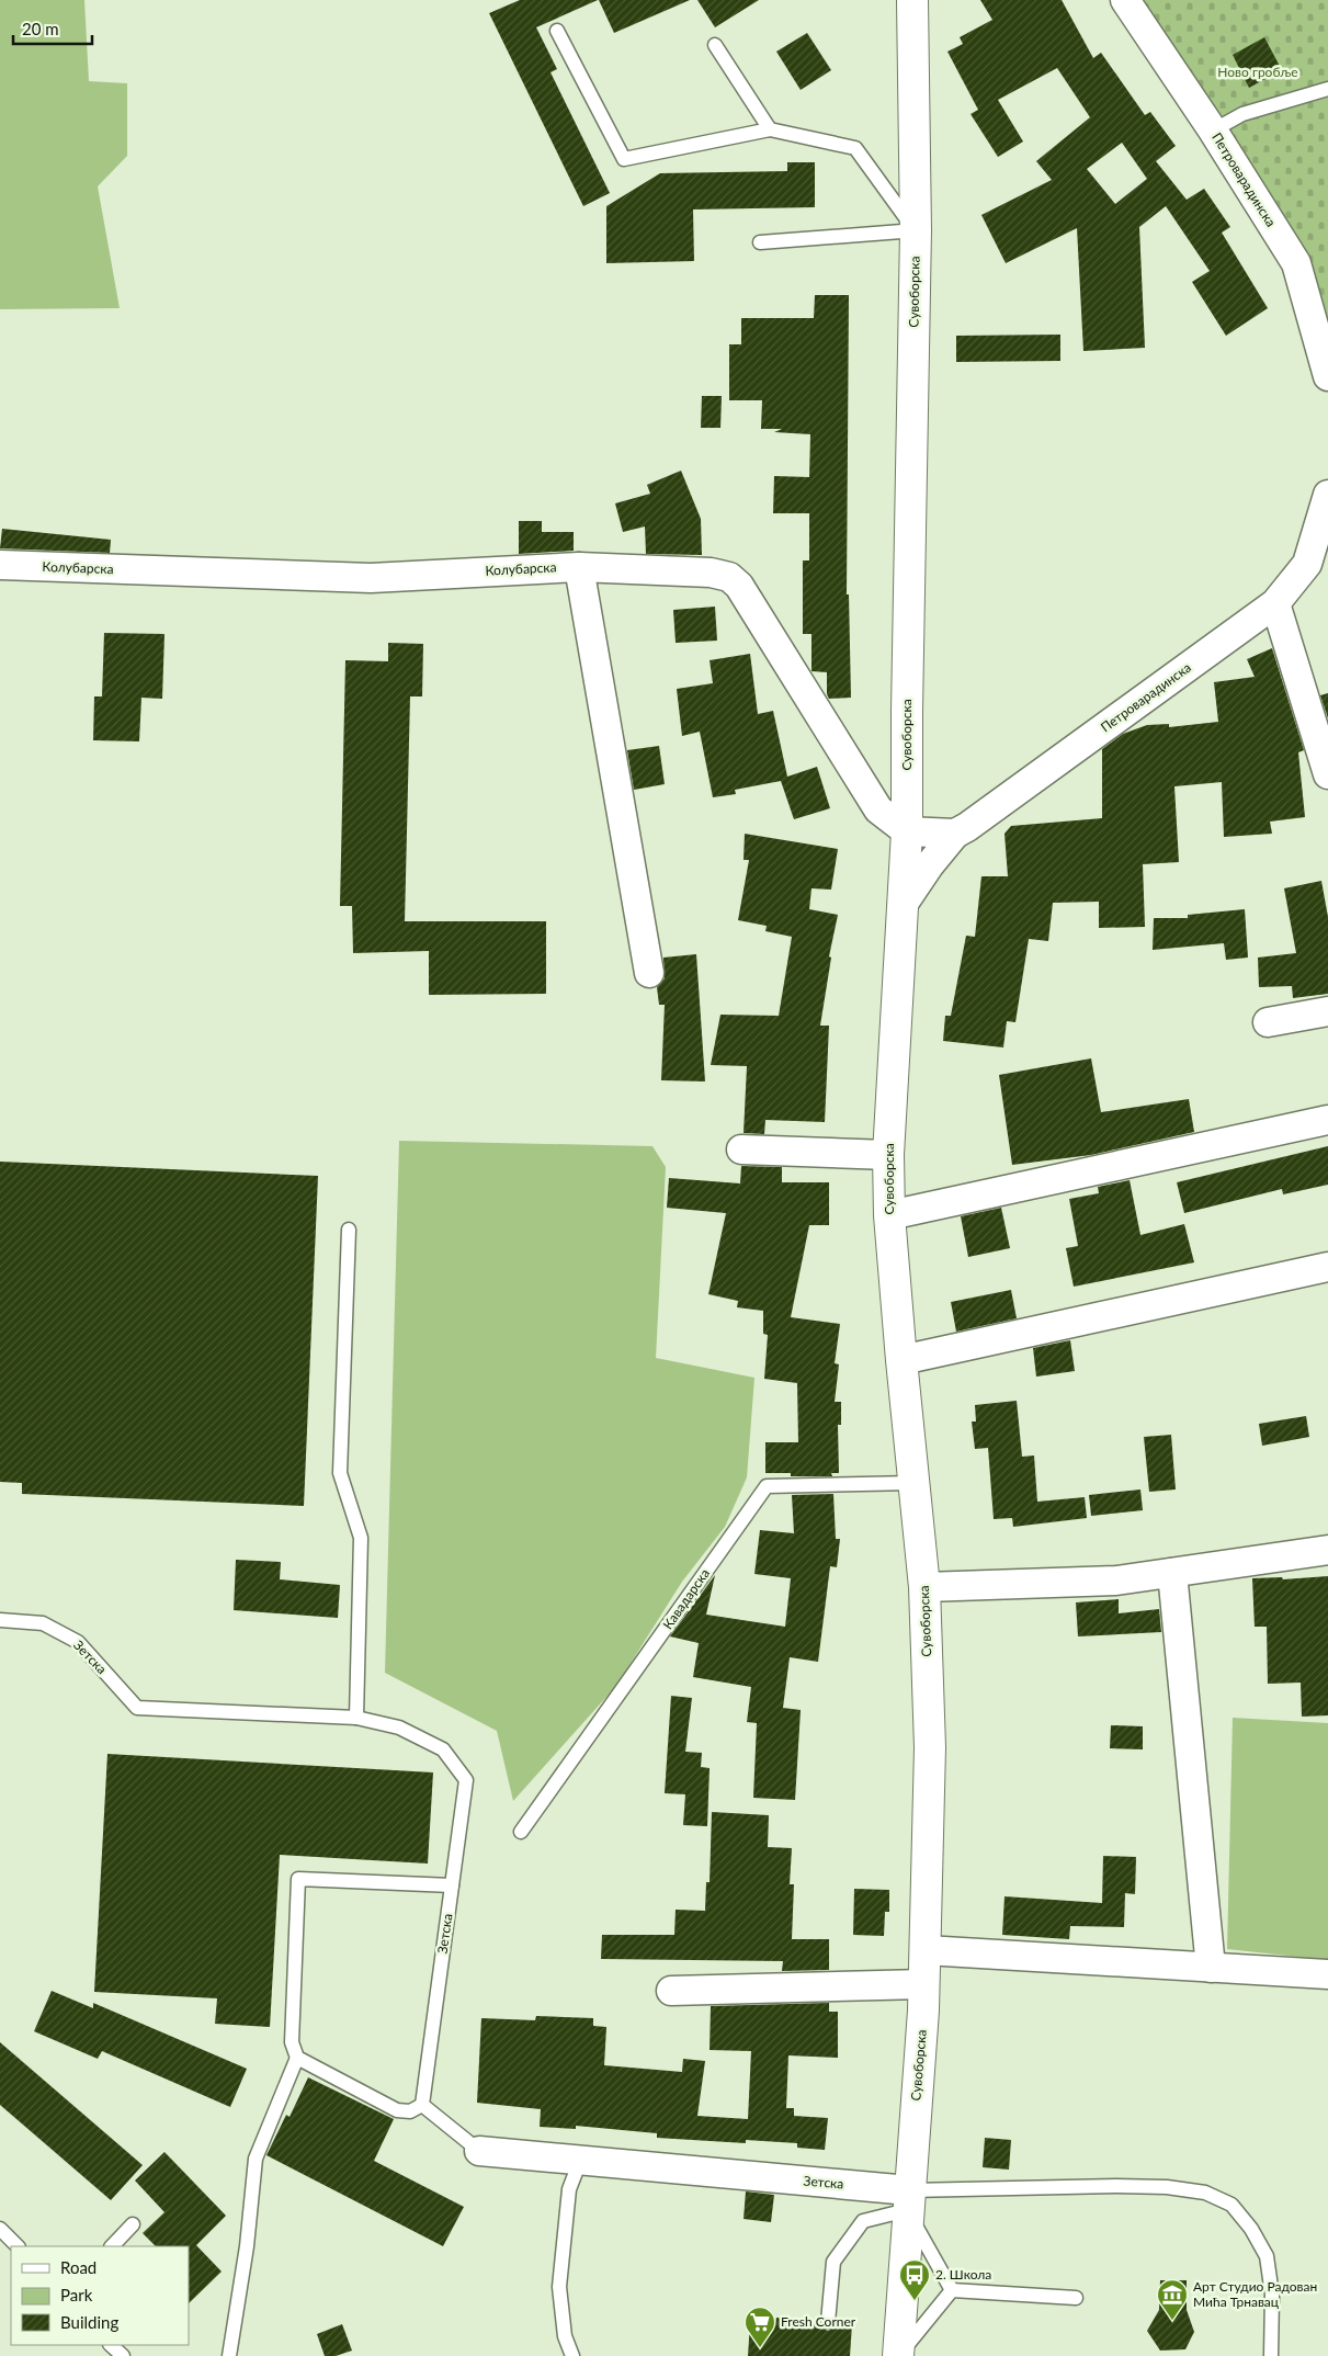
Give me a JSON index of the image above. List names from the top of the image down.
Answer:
{
  "streets": {
    "main road": ["Сувоборска"],
    "street": ["Петроварадинска", "Колубарска", "Зетска"],
    "lane": ["Кавадарска"]
  },
  "crossings": [
    ["Петроварадинска", "Сувоборска"],
    ["Сувоборска", "Колубарска"],
    ["Сувоборска", "Кавадарска"],
    ["Сувоборска", "Зетска"]
  ],
  "parks": ["Ново гробље"],
  "places": {
    "bus stop": ["2. Школа"],
    "museum": ["Арт Студио Радован Мића Трнавац"],
    "supermarket": ["Fresh Corner"]
  },
  "legend": ["Road", "Park", "Building"],
  "scale_bar": "20 m"
}
